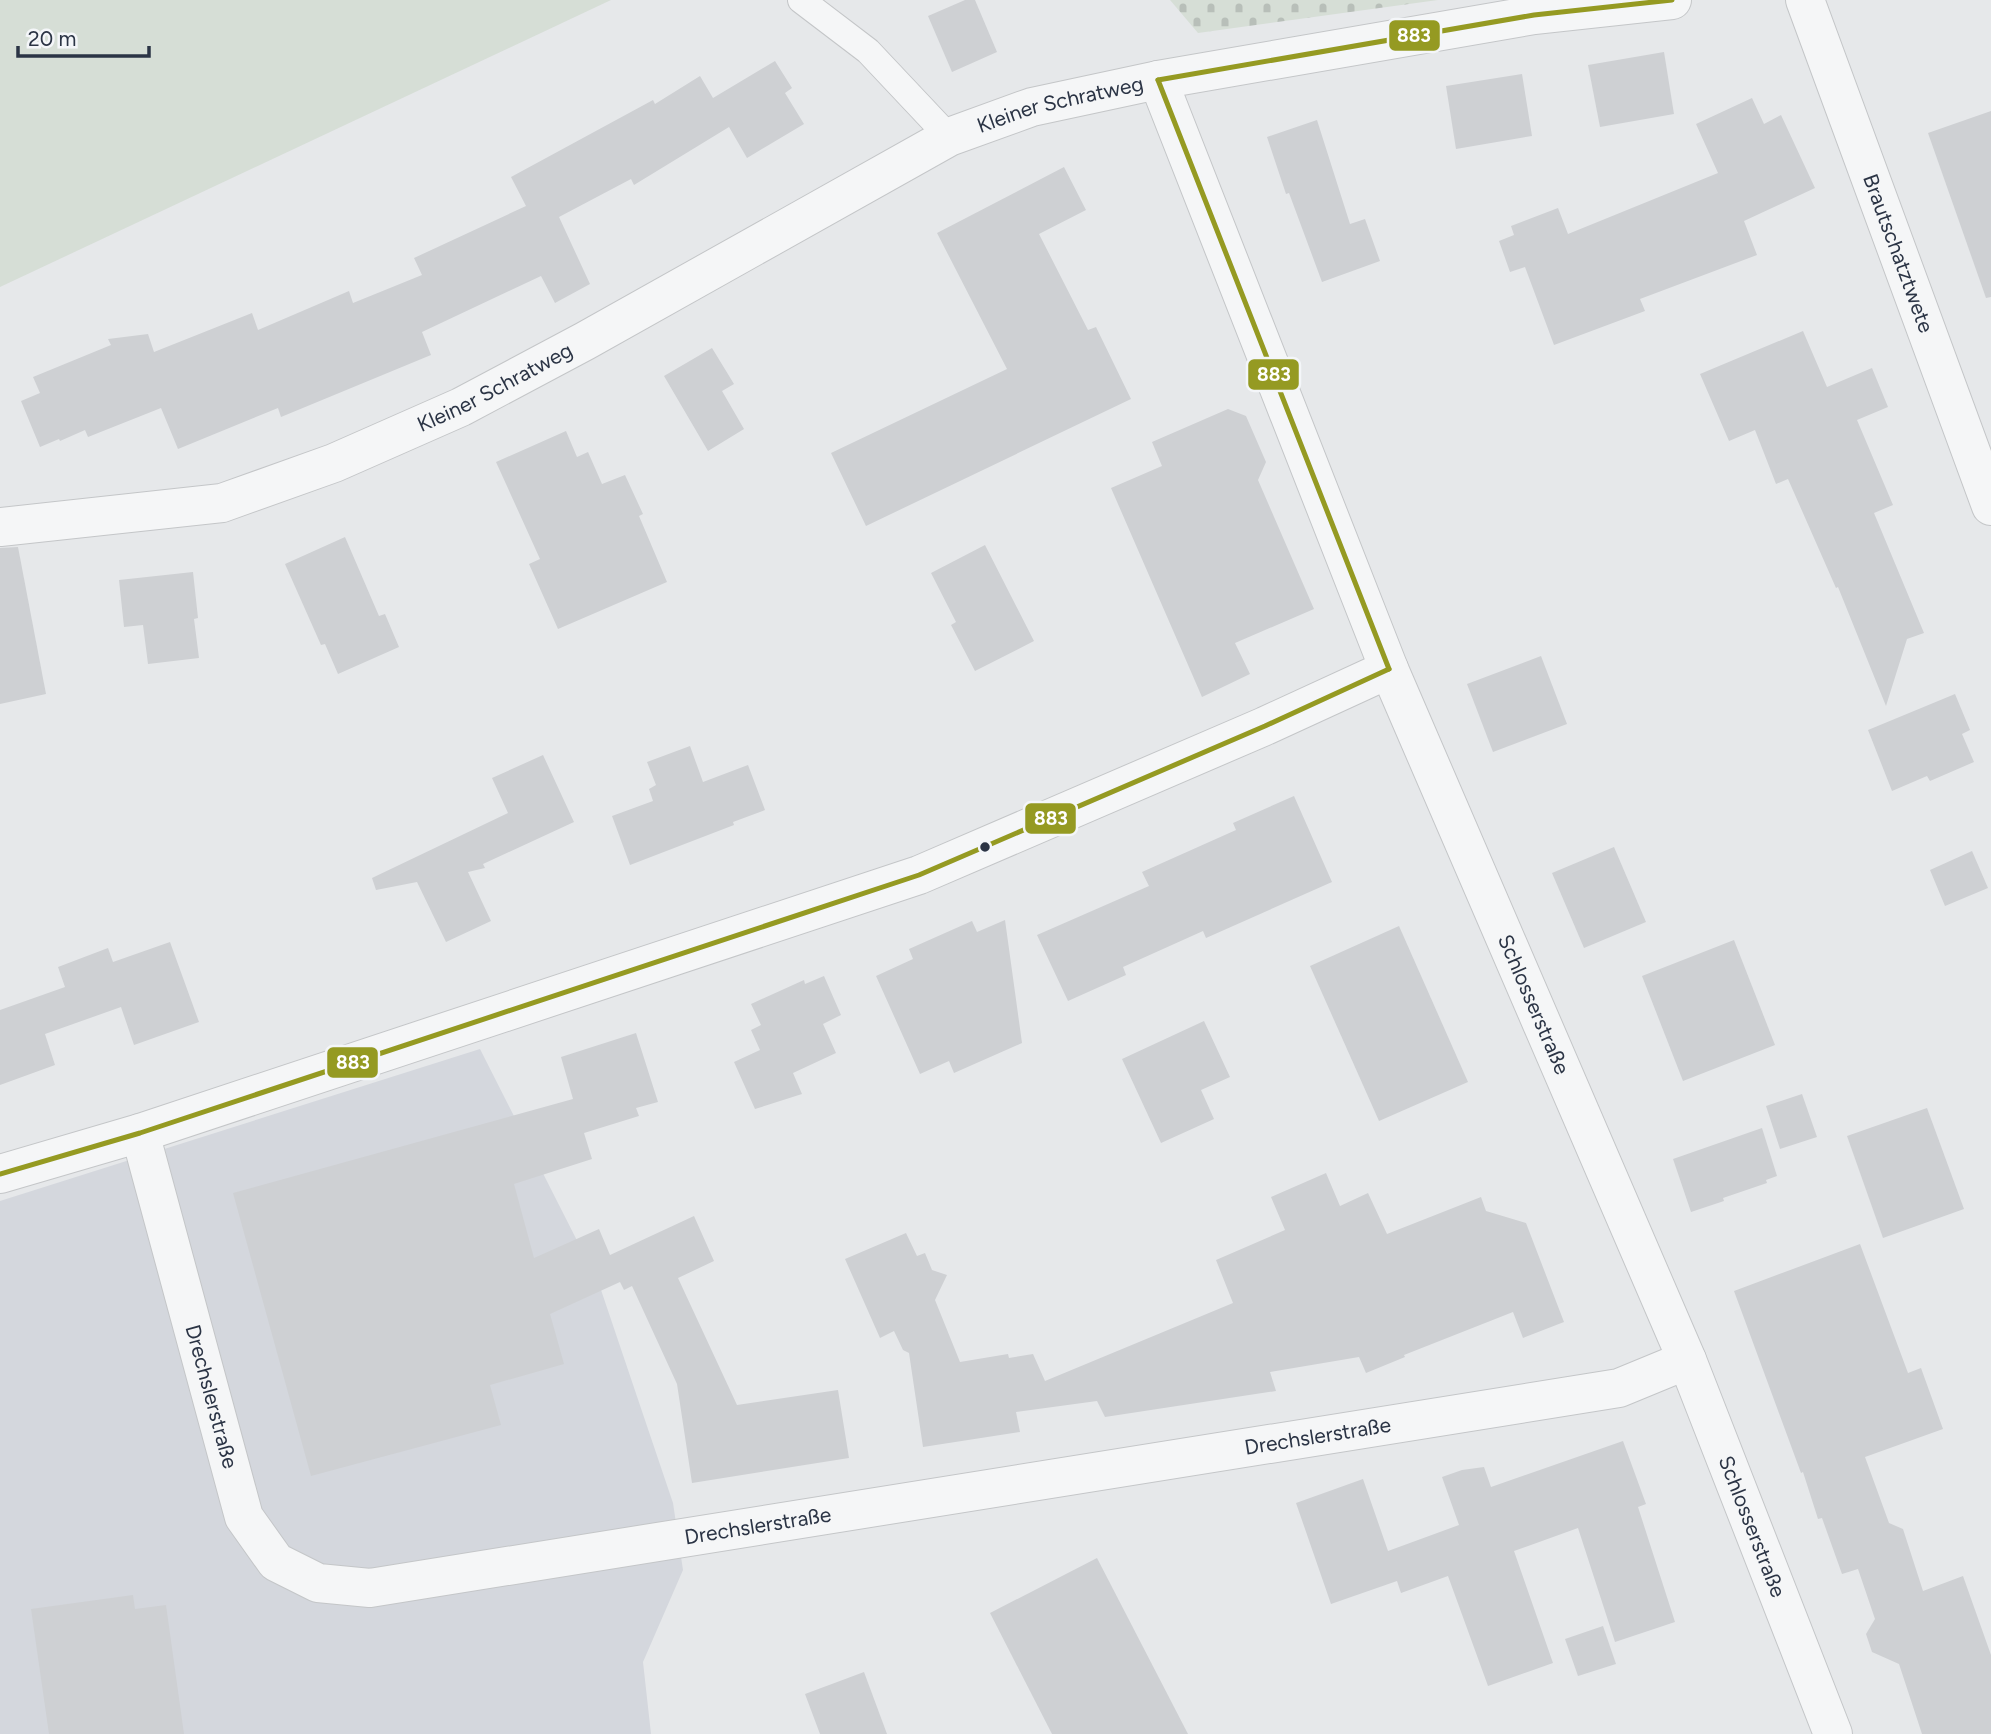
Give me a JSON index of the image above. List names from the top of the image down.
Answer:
{
  "streets": {
    "street": [
      "Kleiner Schratweg",
      "Brautschatztwete",
      "Schlosserstraße",
      "Drechslerstraße"
    ]
  },
  "crossings": [
    ["Kleiner Schratweg", "Schlosserstraße"],
    ["Schlosserstraße", "Drechslerstraße"]
  ],
  "lines": ["transit line 883"],
  "scale_bar": "20 m"
}
